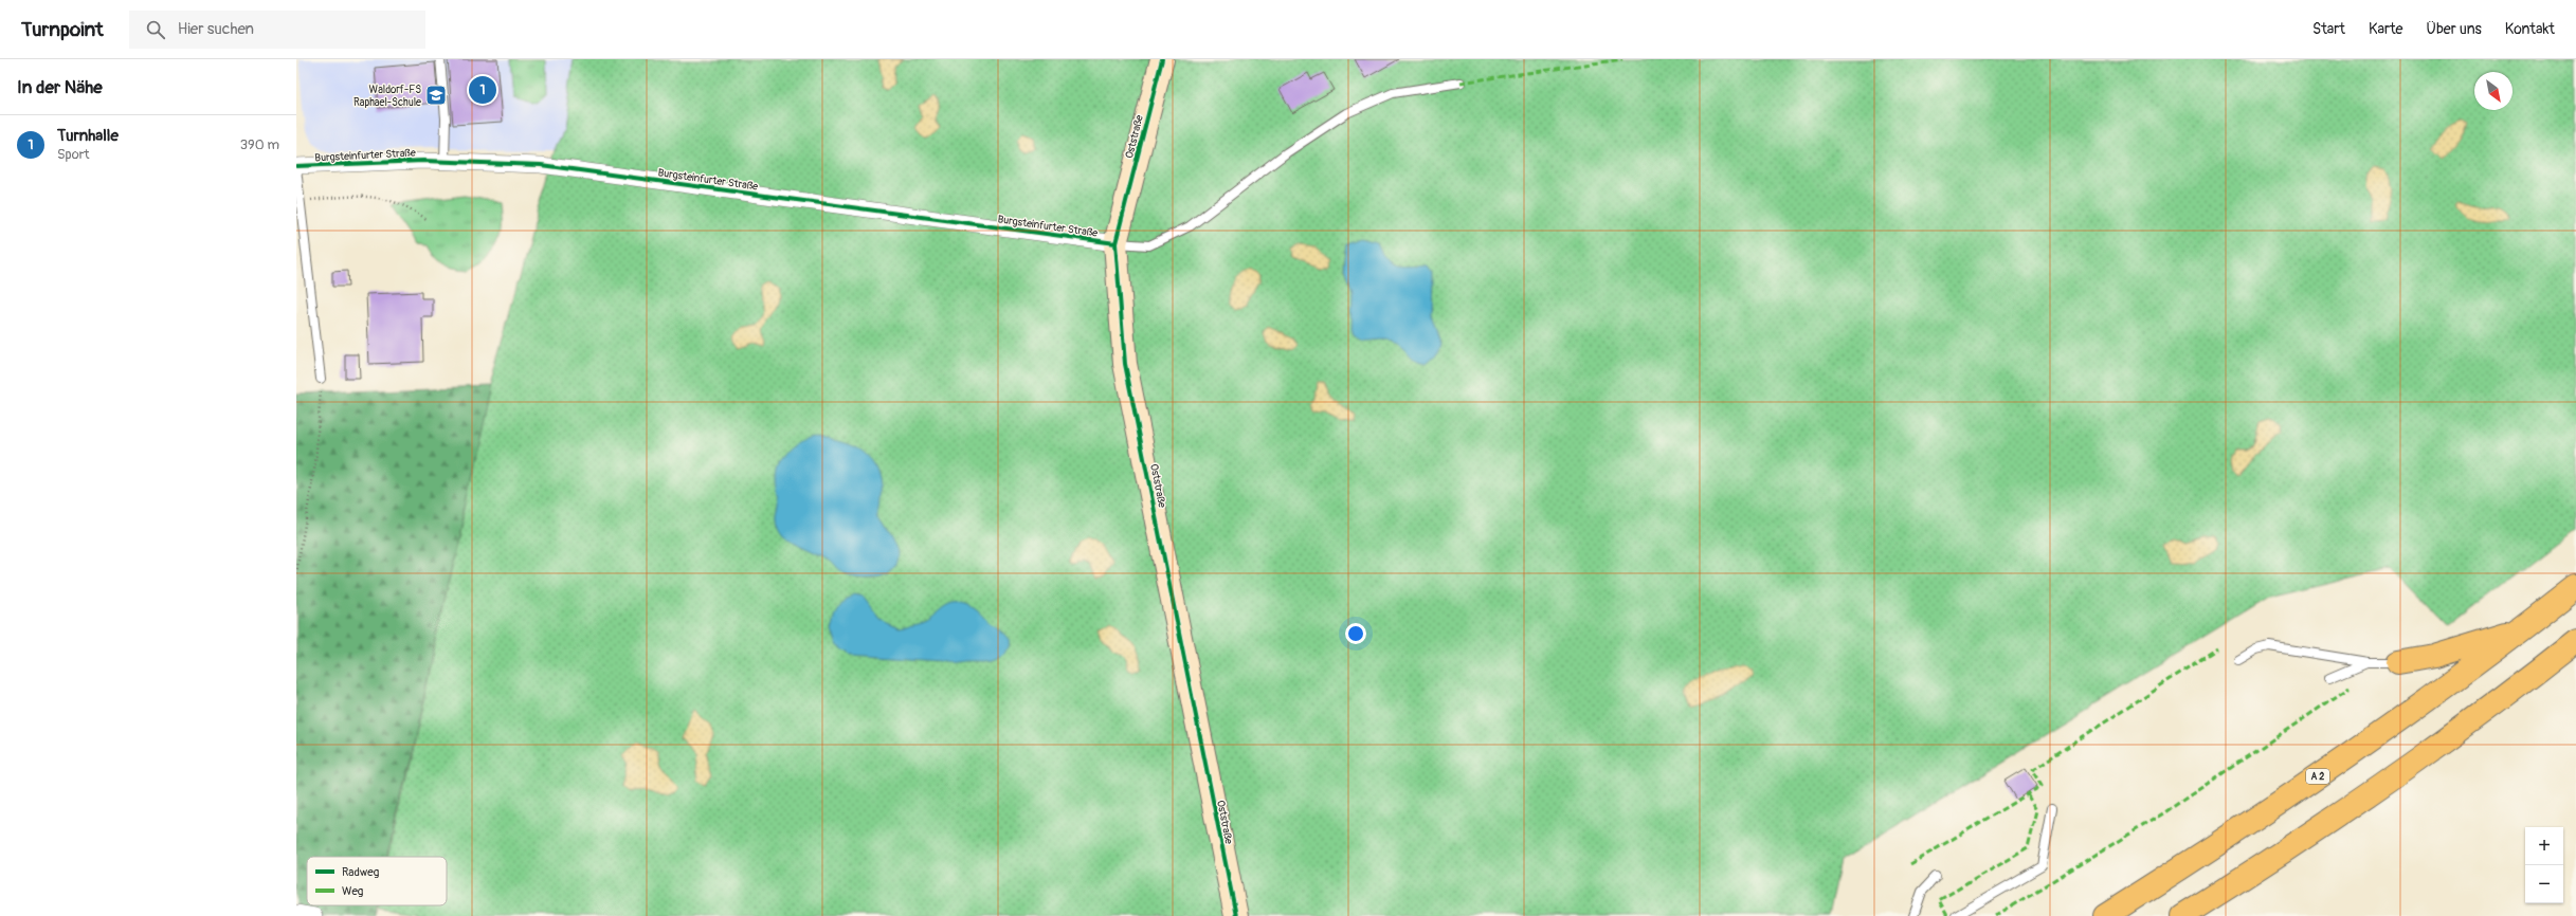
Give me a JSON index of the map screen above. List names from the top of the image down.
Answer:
{
  "streets": {
    "highway": ["A 2"],
    "street": ["Oststraße", "Burgsteinfurter Straße"]
  },
  "crossings": [
    ["Oststraße", "Burgsteinfurter Straße"]
  ],
  "places": {
    "school or university": ["Waldorf-FS Raphael-Schule"]
  },
  "legend": ["Radweg", "Weg"],
  "north": "bottom right",
  "page": {
    "header": "Turnpoint",
    "search": "Hier suchen",
    "nav": [
      "Start",
      "Karte",
      "Über uns",
      "Kontakt"
    ],
    "heading": "In der Nähe",
    "pins": "1",
    "list": [
      {
        "mark": "1",
        "name": "Turnhalle",
        "note": "Sport",
        "value": "390 m"
      }
    ],
    "map_buttons": ["+", "−"]
  }
}
